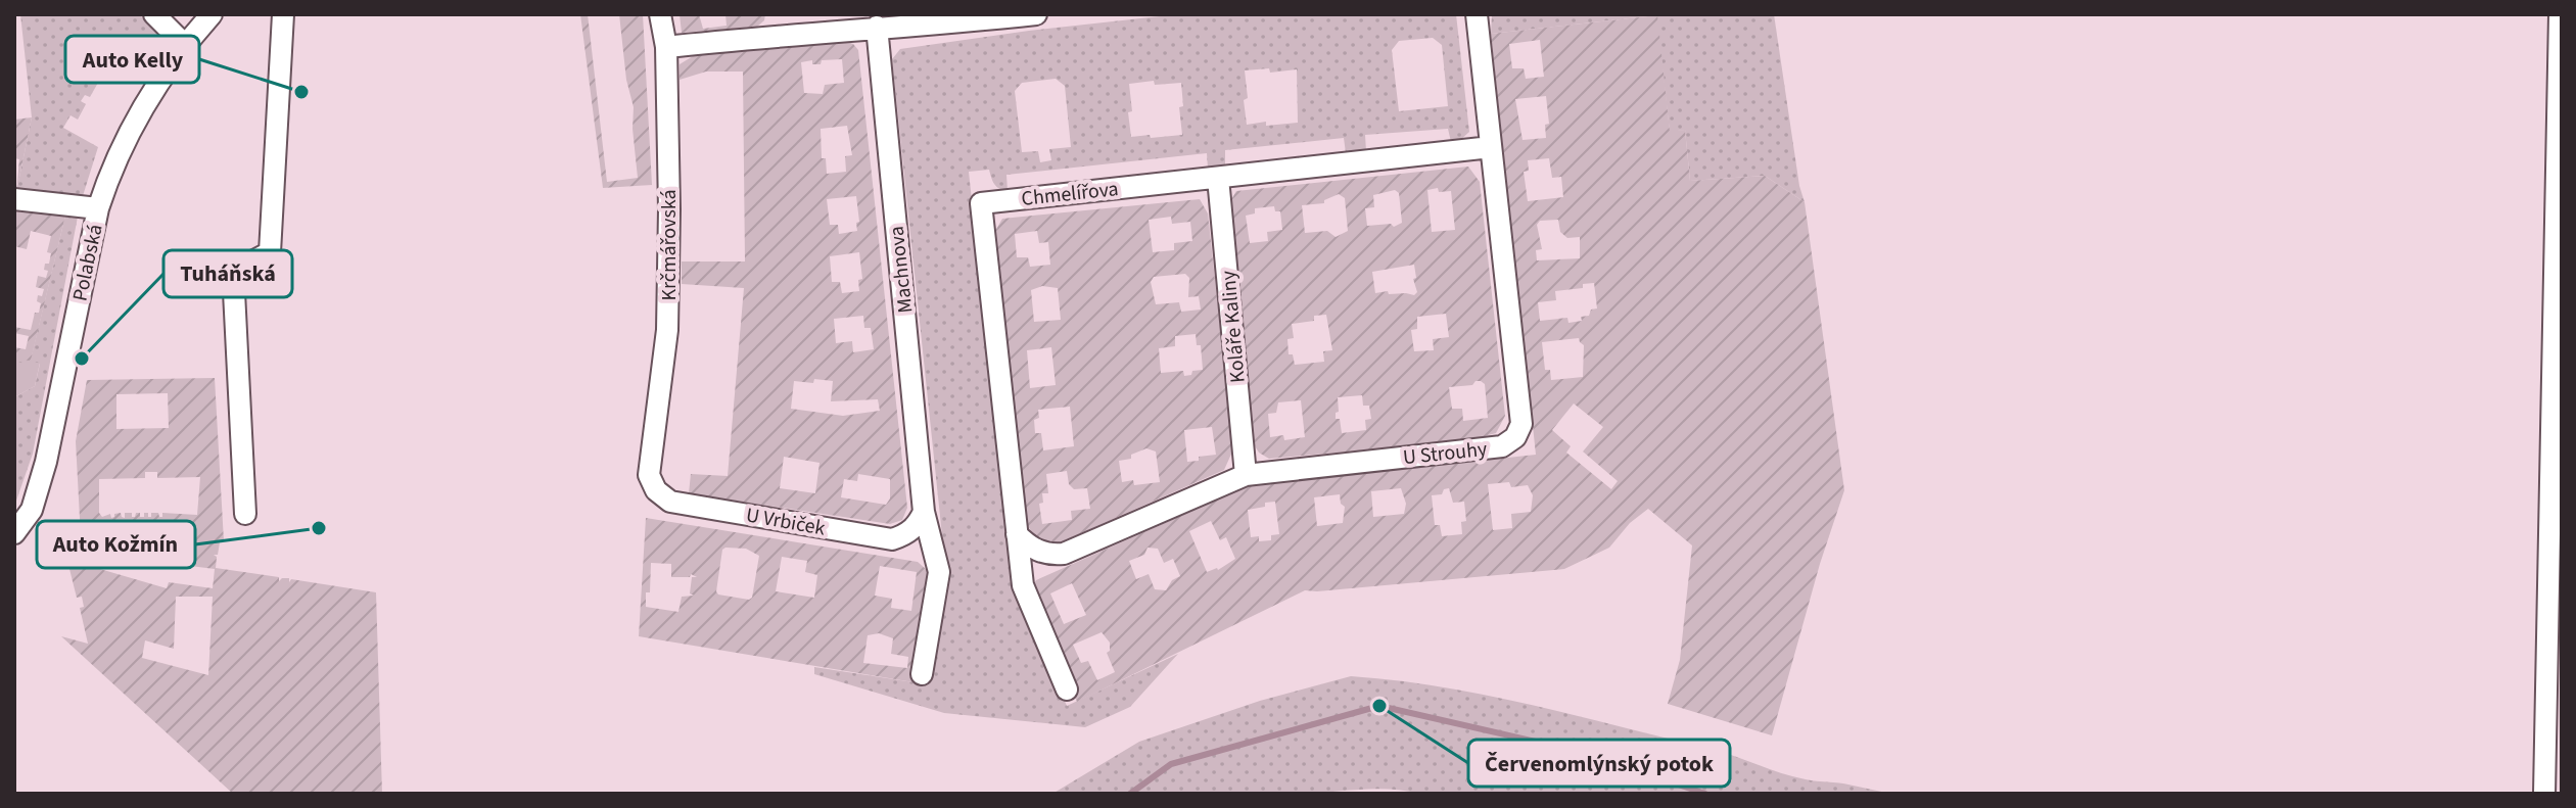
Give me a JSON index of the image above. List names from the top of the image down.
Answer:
{
  "streets": {
    "street": [
      "Chmelířova",
      "Krčmářovská",
      "Polabská",
      "Machnova",
      "Koláře Kaliny",
      "U Strouhy",
      "U Vrbiček"
    ]
  },
  "crossings": [
    ["Chmelířova", "Koláře Kaliny"],
    ["Chmelířova", "U Strouhy"],
    ["Krčmářovská", "U Vrbiček"],
    ["Machnova", "U Vrbiček"],
    ["Koláře Kaliny", "U Strouhy"]
  ],
  "places": [
    "Auto Kelly",
    "Tuháňská",
    "Auto Kožmín",
    "Červenomlýnský potok"
  ]
}
